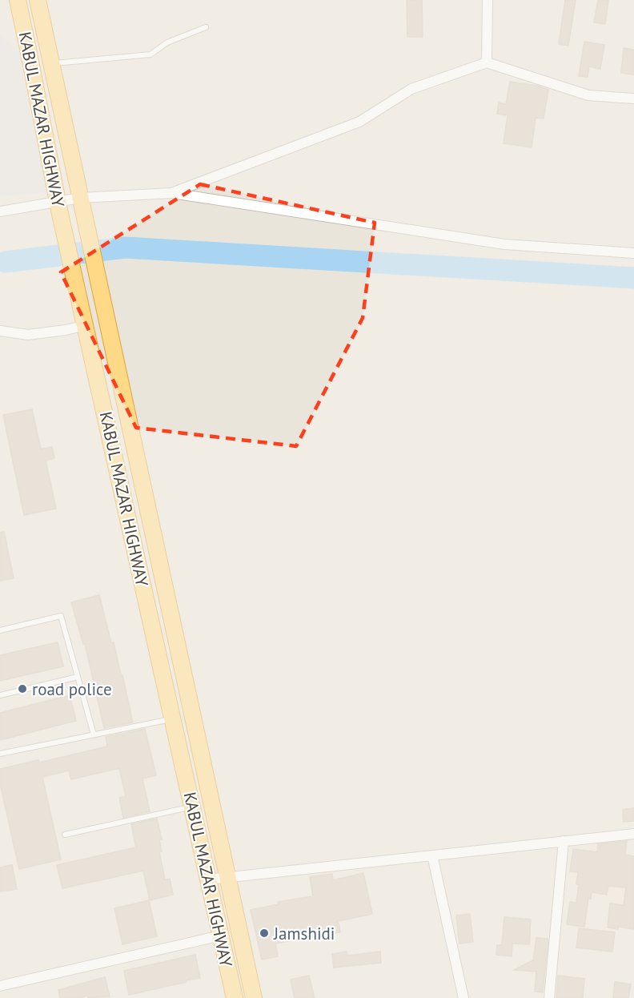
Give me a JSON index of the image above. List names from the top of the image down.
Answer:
{
  "streets": {
    "highway": ["KABUL MAZAR HIGHWAY"]
  },
  "places": ["road police", "Jamshidi"]
}
